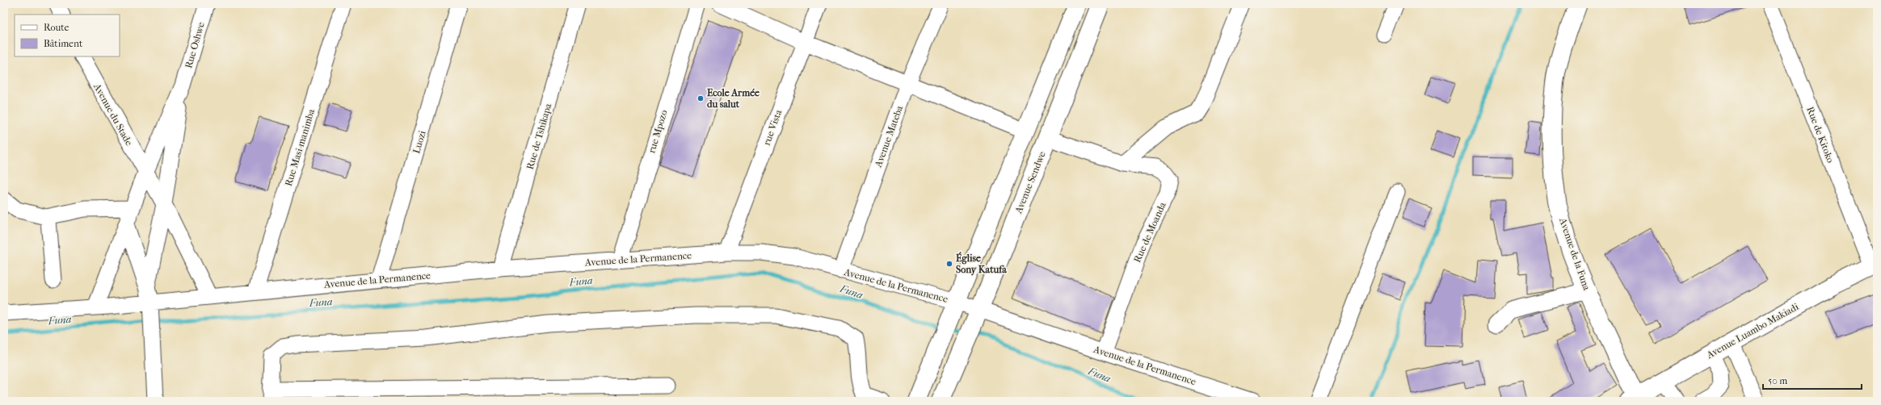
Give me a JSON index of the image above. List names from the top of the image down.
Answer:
{
  "streets": {
    "main road": ["Avenue Sendwe", "Avenue de la Funa", "Avenue Luambo Makiadi"],
    "street": [
      "Rue Oshwe",
      "Avenue du Stade",
      "rue Vista",
      "rue Mpozo",
      "Rue de Kitoko",
      "Rue de Tshikapa",
      "Avenue Mateba",
      "Luozi",
      "Rue Masi-manimba",
      "Rue de Moanda",
      "Avenue de la Permanence"
    ]
  },
  "crossings": [
    ["Avenue du Stade", "Avenue de la Permanence"],
    ["rue Vista", "Avenue de la Permanence"],
    ["rue Mpozo", "Avenue de la Permanence"],
    ["Rue de Kitoko", "Avenue Luambo Makiadi"],
    ["Rue de Tshikapa", "Avenue de la Permanence"],
    ["Avenue Mateba", "Avenue de la Permanence"],
    ["Luozi", "Avenue de la Permanence"],
    ["Rue Masi-manimba", "Avenue de la Permanence"],
    ["Avenue Sendwe", "Rue de Moanda"],
    ["Avenue Sendwe", "Avenue de la Permanence"],
    ["Rue de Moanda", "Avenue de la Permanence"],
    ["Avenue de la Funa", "Avenue Luambo Makiadi"]
  ],
  "water": ["Funa"],
  "places": ["Ecole Armée du salut", "Église Sony Katufa"],
  "legend": ["Route", "Bâtiment"],
  "scale_bar": "50 m"
}
